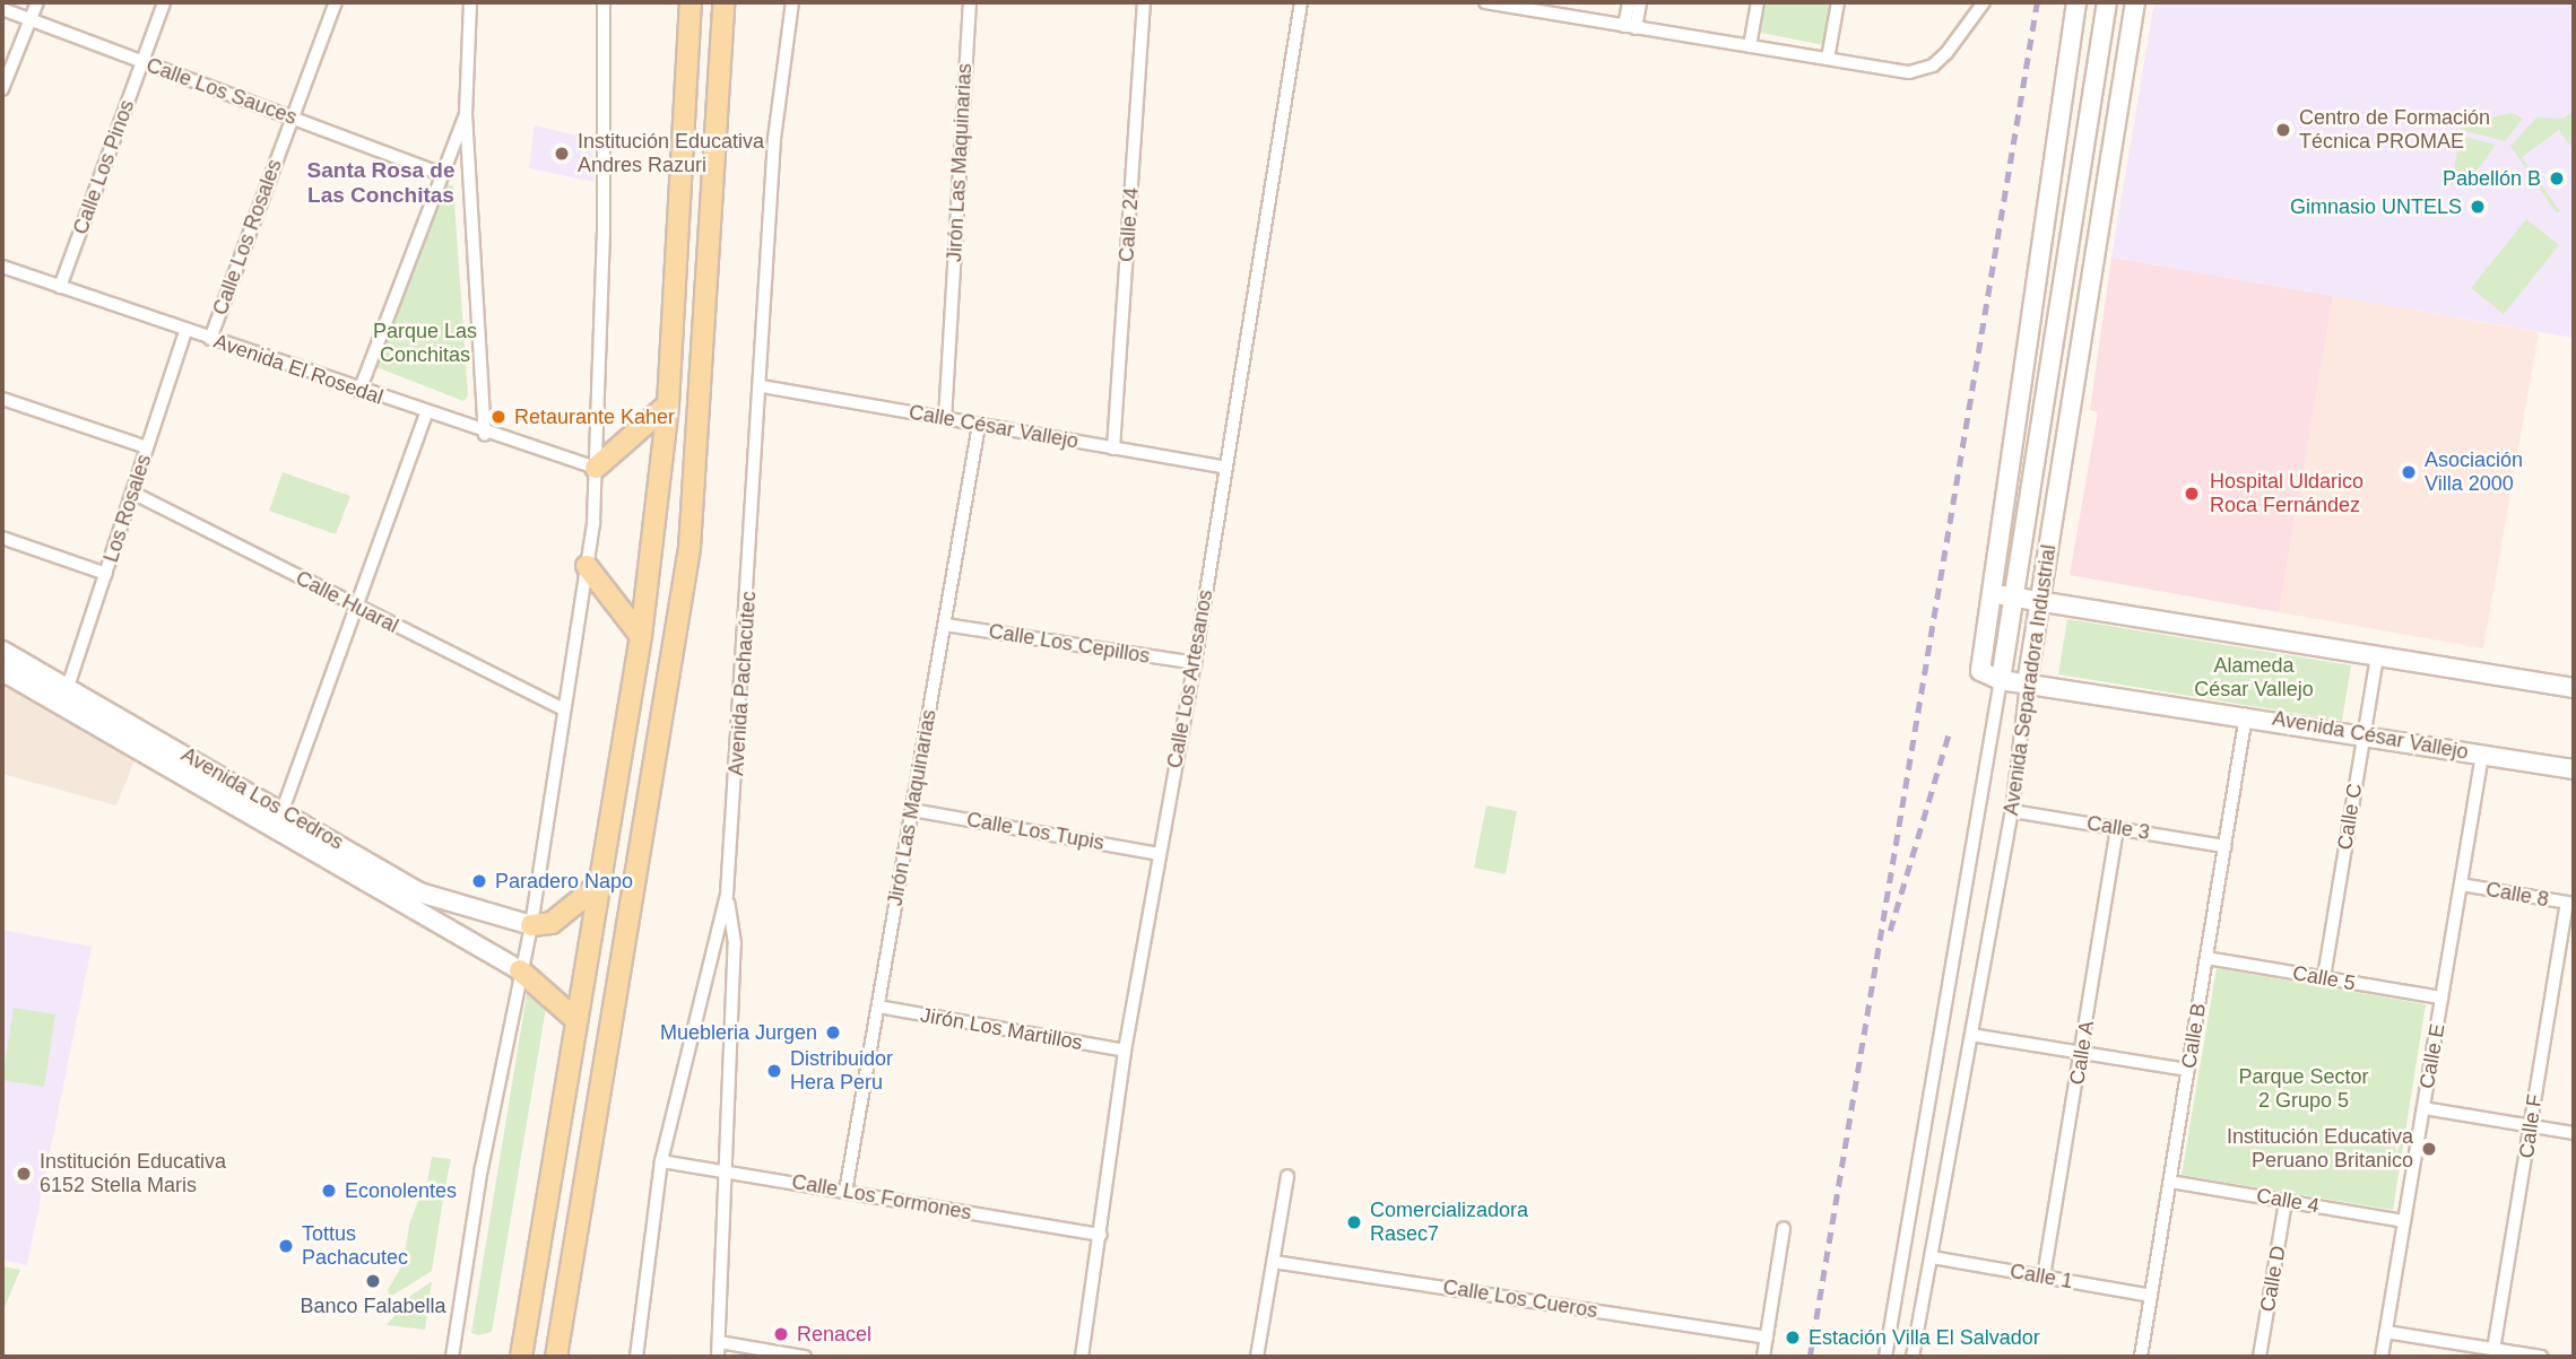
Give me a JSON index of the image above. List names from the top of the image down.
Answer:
{
  "streets": {
    "main road": ["Avenida Separadora Industrial", "Avenida César Vallejo", "Avenida Los Cedros"],
    "street": [
      "Calle Los Sauces",
      "Jirón Las Maquinarias",
      "Calle Los Pinos",
      "Calle 24",
      "Calle Los Rosales",
      "Avenida El Rosedal",
      "Calle César Vallejo",
      "Los Rosales",
      "Calle Huaral",
      "Calle Los Cepillos",
      "Calle Los Artesanos",
      "Avenida Pachacútec",
      "Calle C",
      "Calle 3",
      "Calle Los Tupis",
      "Calle 8",
      "Calle 5",
      "Jirón Los Martillos",
      "Calle B",
      "Calle A",
      "Calle E",
      "Calle F",
      "Calle Los Formones",
      "Calle 4",
      "Calle 1",
      "Calle D",
      "Calle Los Cueros"
    ]
  },
  "crossings": [
    ["Calle Los Sauces", "Calle Los Pinos"],
    ["Calle Los Sauces", "Calle Los Rosales"],
    ["Jirón Las Maquinarias", "Calle César Vallejo"],
    ["Jirón Las Maquinarias", "Calle Los Cepillos"],
    ["Jirón Las Maquinarias", "Calle Los Tupis"],
    ["Jirón Las Maquinarias", "Jirón Los Martillos"],
    ["Jirón Las Maquinarias", "Calle Los Formones"],
    ["Calle Los Pinos", "Avenida El Rosedal"],
    ["Calle 24", "Calle César Vallejo"],
    ["Calle Los Rosales", "Avenida El Rosedal"],
    ["Avenida El Rosedal", "Los Rosales"],
    ["Calle César Vallejo", "Calle Los Artesanos"],
    ["Calle César Vallejo", "Avenida Pachacútec"],
    ["Los Rosales", "Calle Huaral"],
    ["Los Rosales", "Avenida Los Cedros"],
    ["Calle Los Cepillos", "Calle Los Artesanos"],
    ["Calle Los Artesanos", "Calle Los Tupis"],
    ["Calle Los Artesanos", "Jirón Los Martillos"],
    ["Calle Los Artesanos", "Calle Los Formones"],
    ["Avenida Separadora Industrial", "Avenida César Vallejo"],
    ["Avenida Separadora Industrial", "Calle 3"],
    ["Avenida Separadora Industrial", "Calle 1"],
    ["Avenida Pachacútec", "Calle Los Formones"],
    ["Avenida César Vallejo", "Calle C"],
    ["Avenida César Vallejo", "Calle B"],
    ["Avenida César Vallejo", "Calle E"],
    ["Calle C", "Calle 5"],
    ["Calle 3", "Calle B"],
    ["Calle 3", "Calle A"],
    ["Calle 8", "Calle E"],
    ["Calle 8", "Calle F"],
    ["Calle 5", "Calle B"],
    ["Calle 5", "Calle E"],
    ["Calle B", "Calle 4"],
    ["Calle B", "Calle 1"],
    ["Calle A", "Calle 1"],
    ["Calle E", "Calle 4"],
    ["Calle 4", "Calle D"]
  ],
  "districts": ["Santa Rosa de Las Conchitas"],
  "parks": ["Parque Las Conchitas", "Alameda César Vallejo", "Parque Sector 2 Grupo 5"],
  "places": [
    "Centro de Formación Técnica PROMAE",
    "Institución Educativa Andres Razuri",
    "Pabellón B",
    "Gimnasio UNTELS",
    "Retaurante Kaher",
    "Asociación Villa 2000",
    "Hospital Uldarico Roca Fernández",
    "Paradero Napo",
    "Muebleria Jurgen",
    "Distribuidor Hera Peru",
    "Institución Educativa Peruano Britanico",
    "Institución Educativa 6152 Stella Maris",
    "Econolentes",
    "Comercializadora Rasec7",
    "Tottus Pachacutec",
    "Banco Falabella",
    "Renacel",
    "Estación Villa El Salvador"
  ]
}
